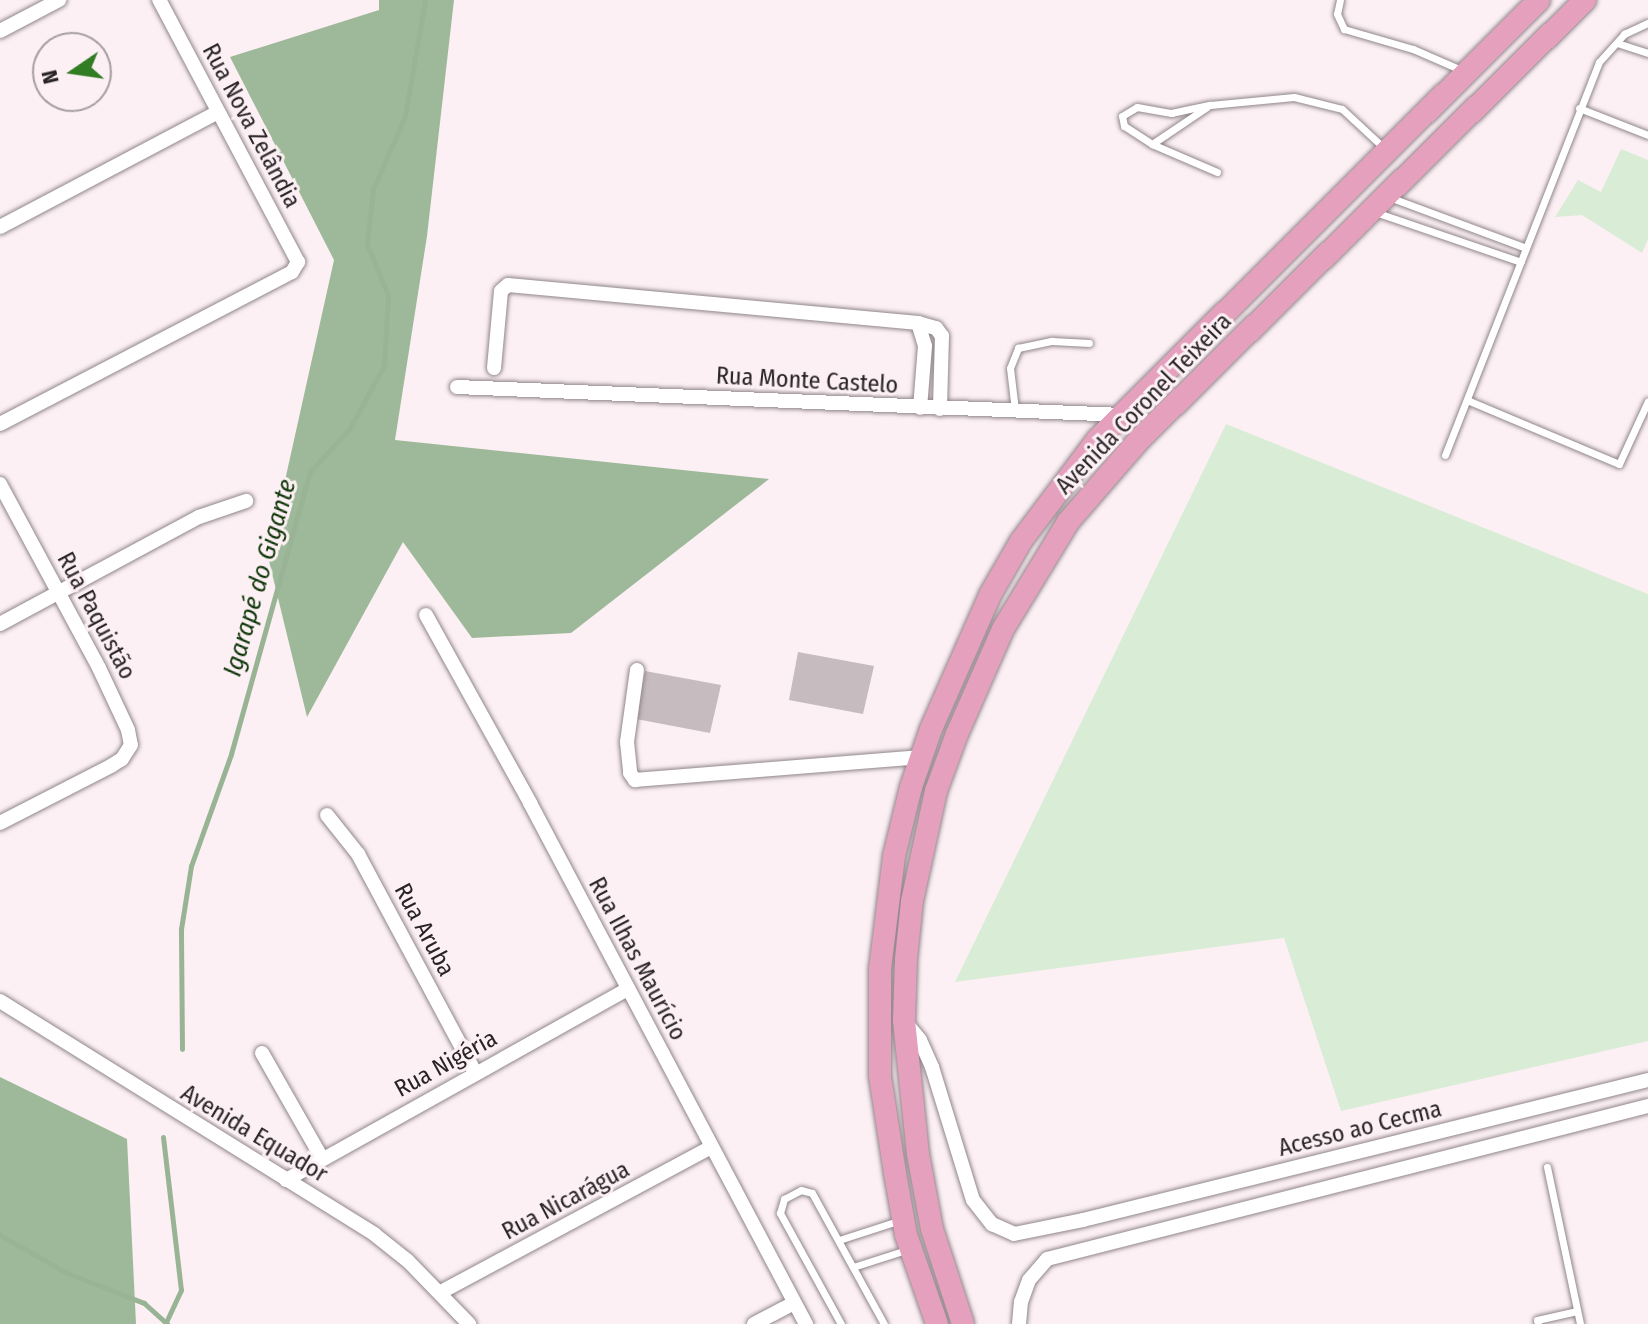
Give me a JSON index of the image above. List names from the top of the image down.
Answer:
{
  "streets": {
    "highway": ["Avenida Coronel Teixeira"],
    "street": [
      "Rua Nova Zelândia",
      "Rua Monte Castelo",
      "Rua Paquistão",
      "Rua Aruba",
      "Rua Ilhas Maurício",
      "Rua Nigéria",
      "Acesso ao Cecma",
      "Avenida Equador",
      "Rua Nicarágua"
    ]
  },
  "crossings": [
    ["Rua Monte Castelo", "Avenida Coronel Teixeira"],
    ["Avenida Coronel Teixeira", "Acesso ao Cecma"],
    ["Rua Aruba", "Rua Nigéria"],
    ["Rua Ilhas Maurício", "Rua Nigéria"],
    ["Rua Ilhas Maurício", "Rua Nicarágua"],
    ["Rua Nigéria", "Avenida Equador"],
    ["Avenida Equador", "Rua Nicarágua"]
  ],
  "water": ["Igarapé do Gigante"],
  "north": "left"
}
